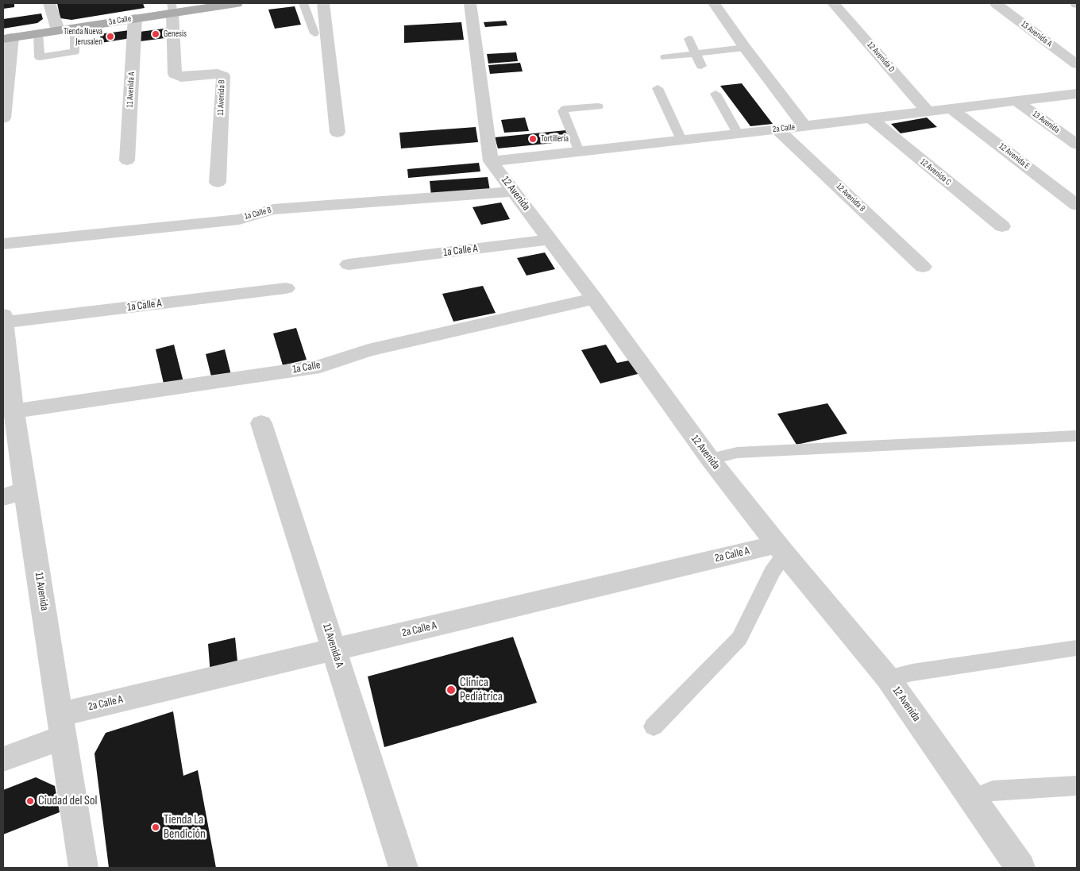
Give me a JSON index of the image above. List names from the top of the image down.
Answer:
{
  "streets": {
    "main road": ["3a Calle"],
    "street": [
      "13 Avenida A",
      "12 Avenida D",
      "11 Avenida A",
      "11 Avenida B",
      "13 Avenida",
      "2a Calle",
      "12 Avenida E",
      "12 Avenida C",
      "12 Avenida",
      "12 Avenida B",
      "1a Calle B",
      "1a Calle A",
      "1a Calle",
      "2a Calle A",
      "11 Avenida"
    ]
  },
  "crossings": [
    ["3a Calle", "11 Avenida A"],
    ["3a Calle", "11 Avenida B"],
    ["12 Avenida D", "2a Calle"],
    ["11 Avenida A", "2a Calle A"],
    ["13 Avenida", "2a Calle"],
    ["2a Calle", "12 Avenida E"],
    ["2a Calle", "12 Avenida C"],
    ["2a Calle", "12 Avenida"],
    ["2a Calle", "12 Avenida B"],
    ["12 Avenida", "1a Calle B"],
    ["12 Avenida", "1a Calle A"],
    ["12 Avenida", "1a Calle"],
    ["12 Avenida", "2a Calle A"],
    ["1a Calle A", "11 Avenida"],
    ["1a Calle", "11 Avenida"],
    ["2a Calle A", "11 Avenida"]
  ],
  "places": [
    "Genesis",
    "Tienda Nueva Jerusalen",
    "Tortillería",
    "Clínica Pediátrica",
    "Ciudad del Sol",
    "Tienda La Bendición"
  ]
}
